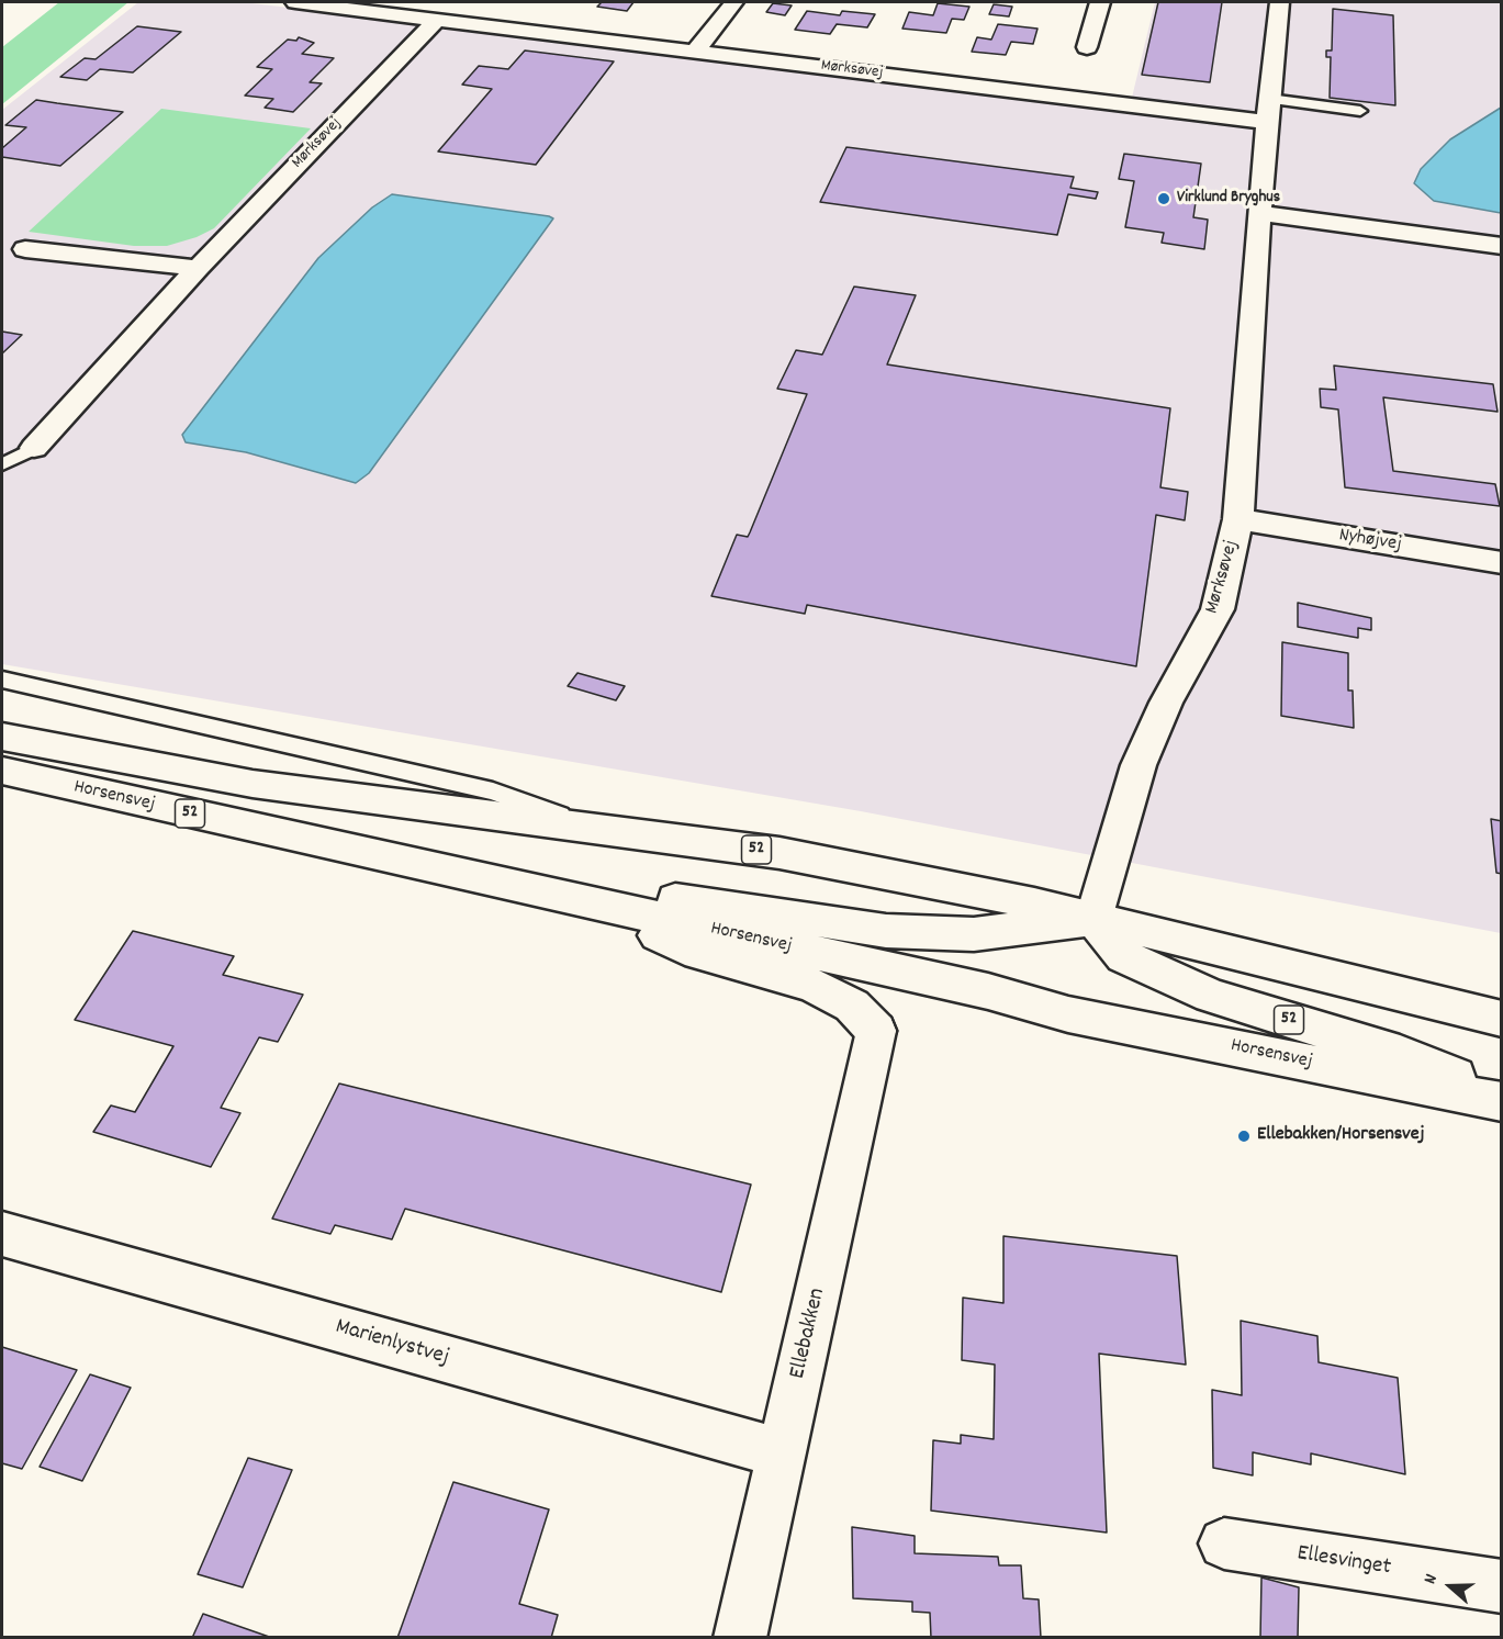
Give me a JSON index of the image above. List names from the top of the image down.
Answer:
{
  "streets": {
    "street": [
      "Mørksøvej",
      "Nyhøjvej",
      "Horsensvej",
      "52",
      "Ellebakken",
      "Marienlystvej",
      "Ellesvinget"
    ]
  },
  "crossings": [
    ["Mørksøvej", "Nyhøjvej"],
    ["Mørksøvej", "Horsensvej"],
    ["Mørksøvej", "52"],
    ["Horsensvej", "52"],
    ["Horsensvej", "Ellebakken"],
    ["52", "Ellebakken"],
    ["Ellebakken", "Marienlystvej"]
  ],
  "places": ["Virklund Bryghus", "Ellebakken/Horsensvej"],
  "north": "left"
}
